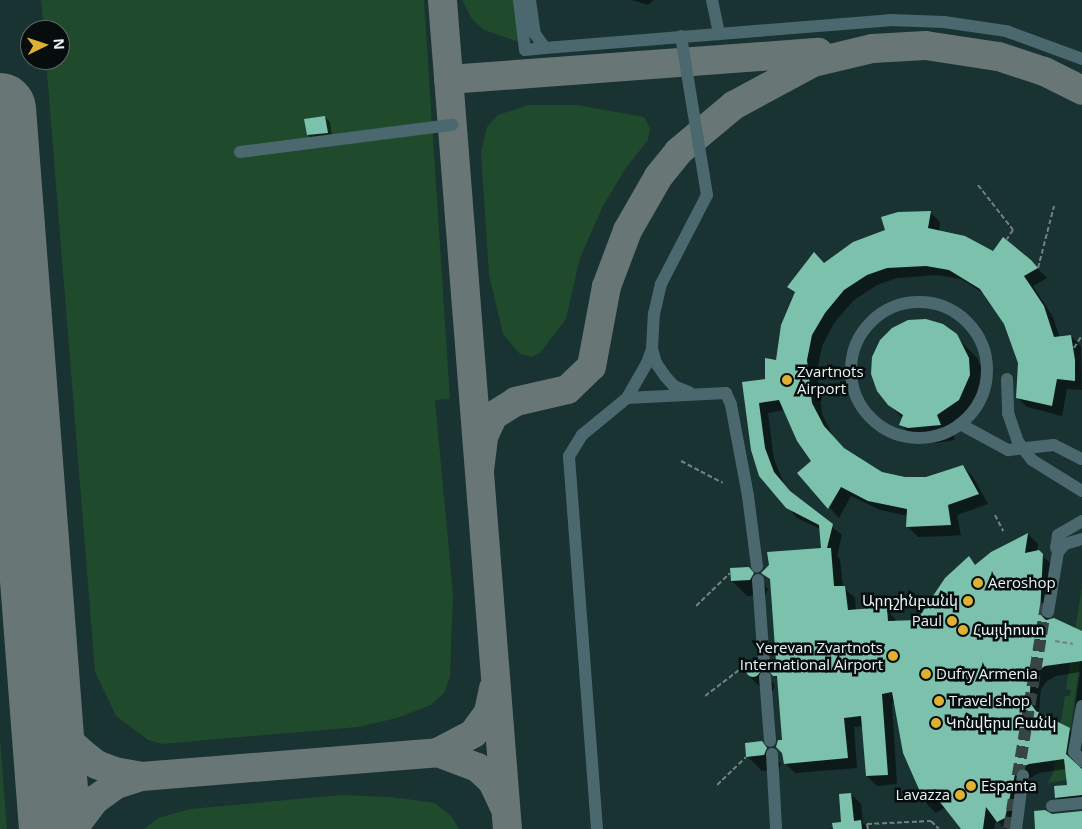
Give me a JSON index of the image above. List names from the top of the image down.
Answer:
{
  "places": [
    "Zvartnots Airport",
    "Aeroshop",
    "Արդշինբանկ",
    "Paul",
    "Հայփոստ",
    "Yerevan Zvartnots International Airport",
    "Dufry Armenia",
    "Travel shop",
    "Կոնվերս Բանկ",
    "Espanta",
    "Lavazza"
  ],
  "north": "right"
}
